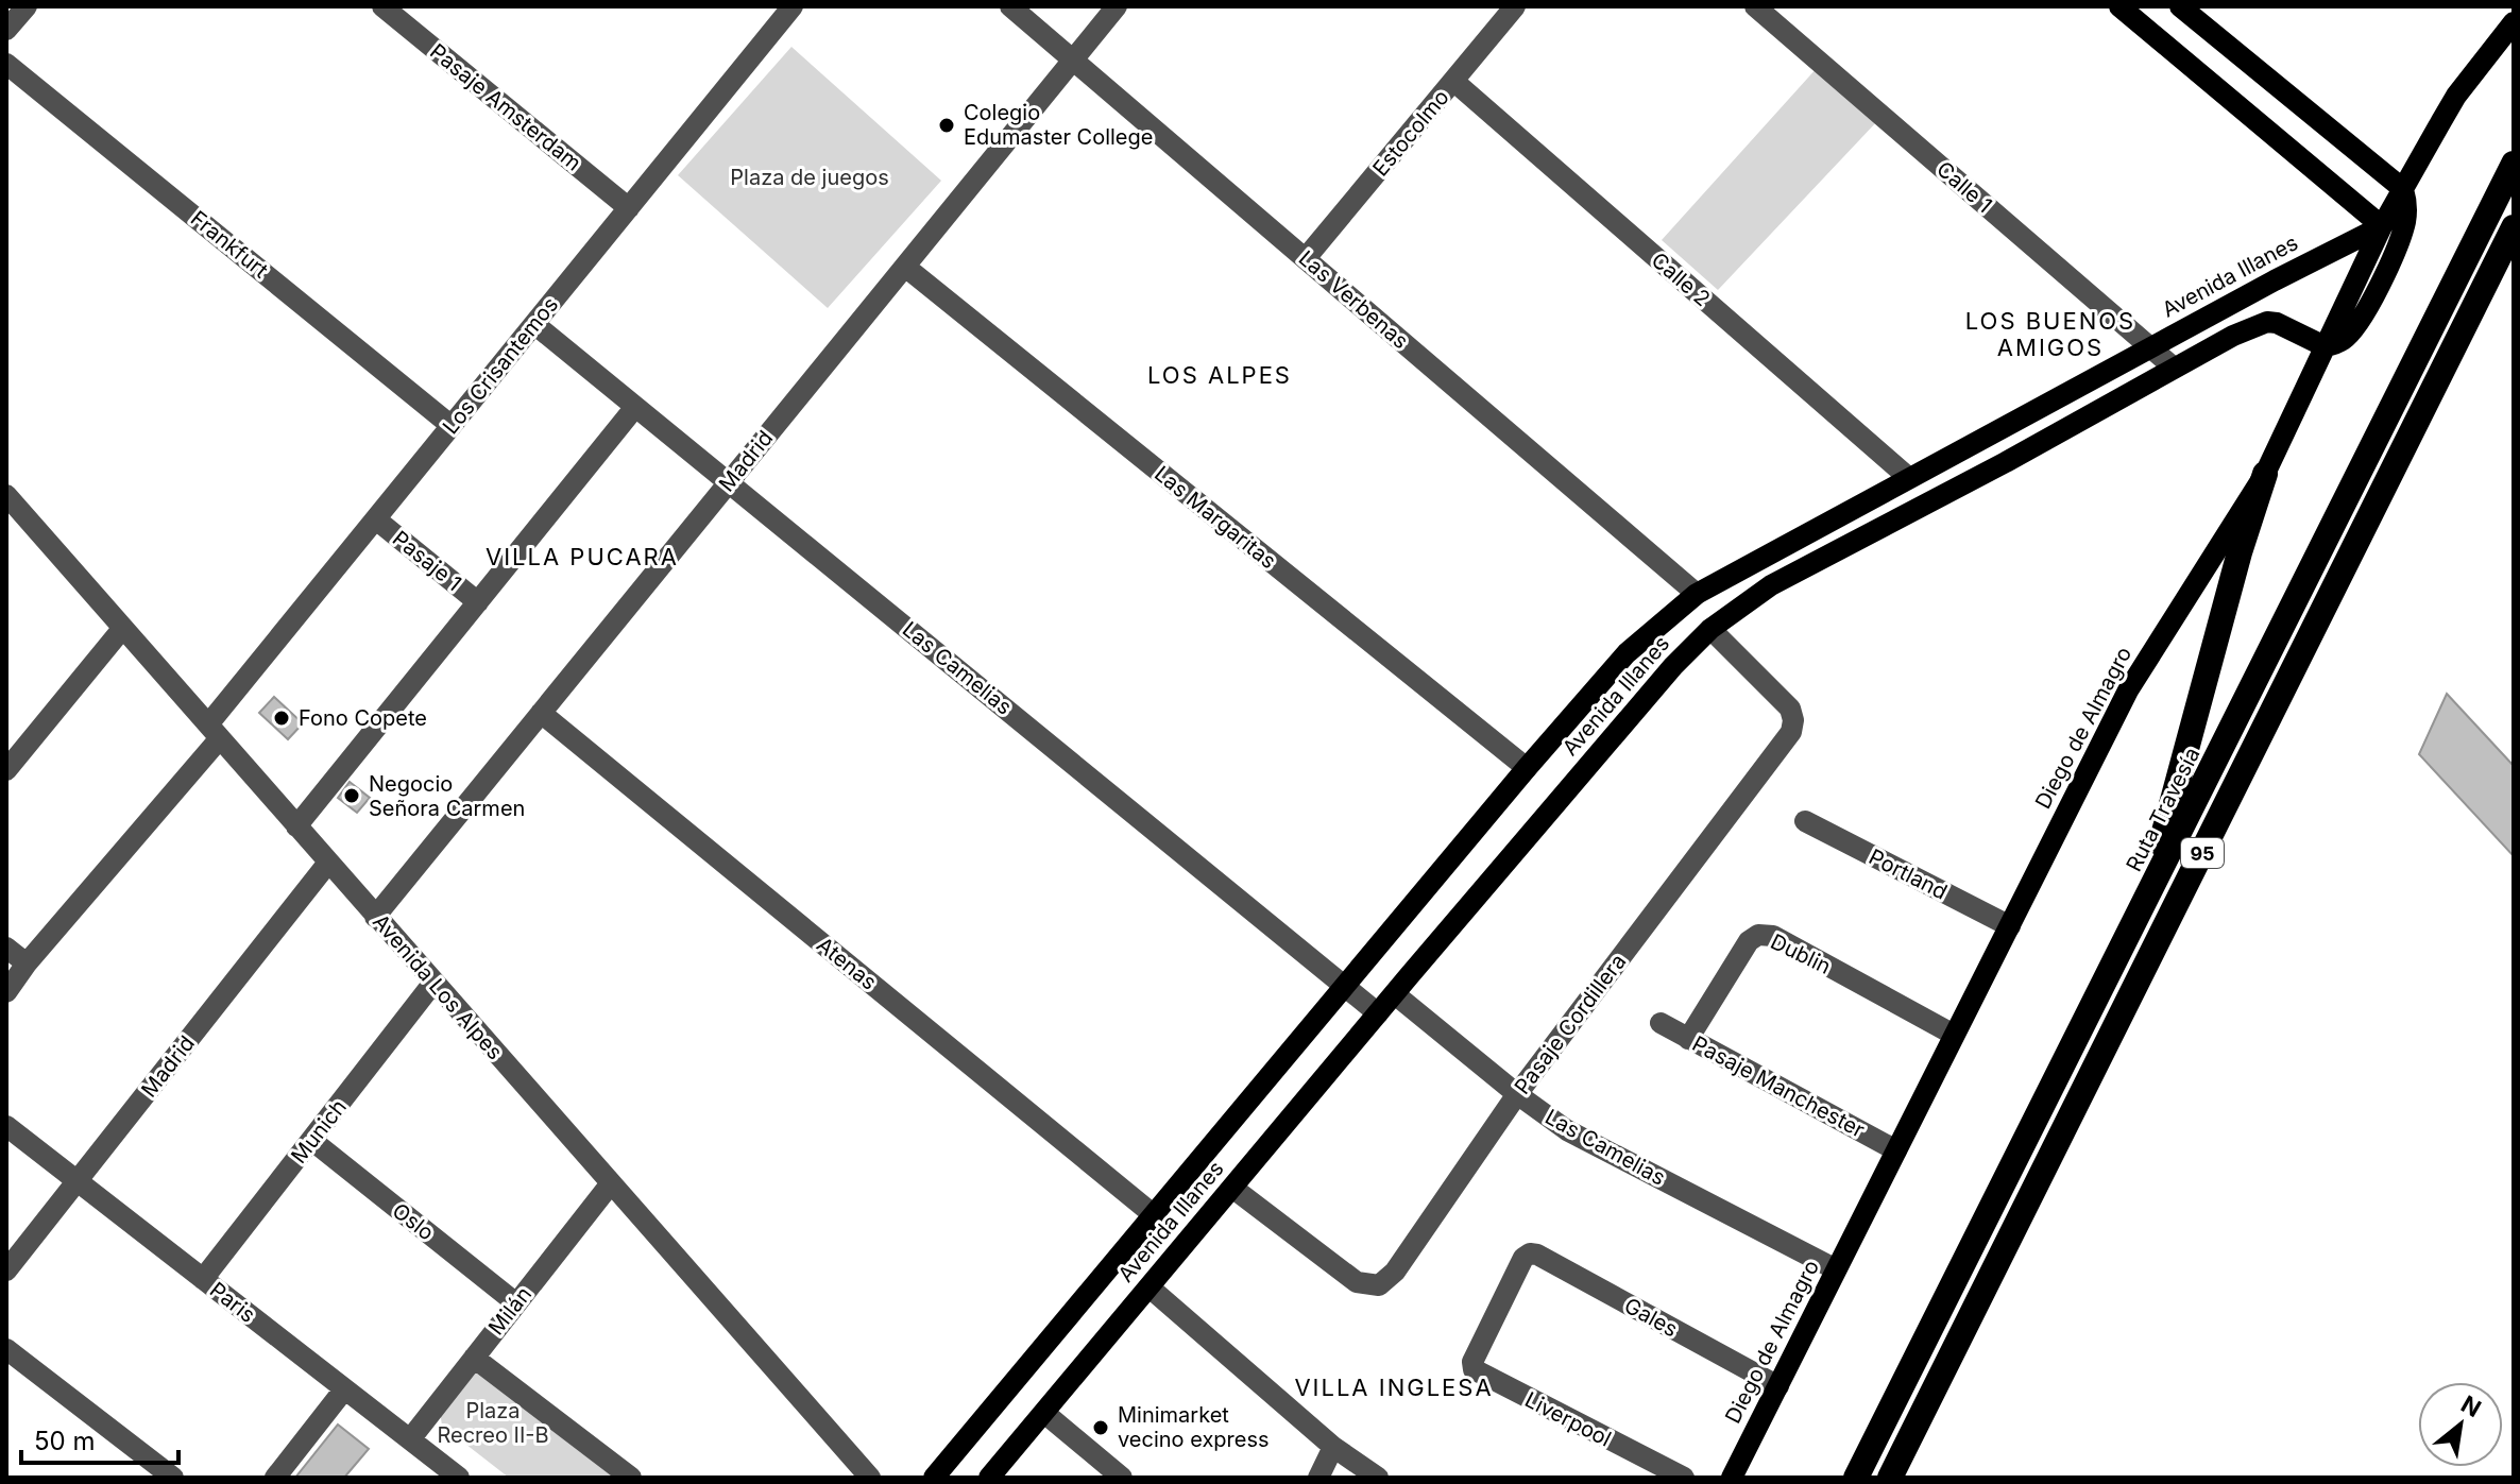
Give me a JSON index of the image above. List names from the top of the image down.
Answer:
{
  "streets": {
    "highway": ["Ruta Travesía", "95"],
    "main road": ["Avenida Illanes", "Diego de Almagro"],
    "street": [
      "Pasaje Amsterdam",
      "Estocolmo",
      "Calle 1",
      "Frankfurt",
      "Calle 2",
      "Las Verbenas",
      "Los Crisantemos",
      "Madrid",
      "Las Margaritas",
      "Pasaje 1",
      "Las Camelias",
      "Portland",
      "Dublin",
      "Atenas",
      "Avenida Los Alpes",
      "Pasaje Cordillera",
      "Pasaje Manchester",
      "Munich",
      "Oslo",
      "Paris",
      "Milán",
      "Gales",
      "Liverpool"
    ]
  },
  "crossings": [
    ["Pasaje Amsterdam", "Los Crisantemos"],
    ["Estocolmo", "Calle 2"],
    ["Estocolmo", "Las Verbenas"],
    ["Calle 1", "Avenida Illanes"],
    ["Frankfurt", "Los Crisantemos"],
    ["Avenida Illanes", "Calle 2"],
    ["Avenida Illanes", "Las Verbenas"],
    ["Avenida Illanes", "Las Margaritas"],
    ["Avenida Illanes", "Las Camelias"],
    ["Avenida Illanes", "Diego de Almagro"],
    ["Avenida Illanes", "Atenas"],
    ["Avenida Illanes", "Pasaje Cordillera"],
    ["Las Verbenas", "Madrid"],
    ["Los Crisantemos", "Pasaje 1"],
    ["Los Crisantemos", "Las Camelias"],
    ["Los Crisantemos", "Avenida Los Alpes"],
    ["Madrid", "Las Margaritas"],
    ["Madrid", "Las Camelias"],
    ["Madrid", "Atenas"],
    ["Madrid", "Avenida Los Alpes"],
    ["Madrid", "Paris"],
    ["Las Camelias", "Diego de Almagro"],
    ["Las Camelias", "Pasaje Cordillera"],
    ["Diego de Almagro", "Portland"],
    ["Diego de Almagro", "Dublin"],
    ["Diego de Almagro", "Pasaje Manchester"],
    ["Diego de Almagro", "Gales"],
    ["Dublin", "Pasaje Manchester"],
    ["Avenida Los Alpes", "Munich"],
    ["Avenida Los Alpes", "Milán"],
    ["Munich", "Oslo"],
    ["Munich", "Paris"],
    ["Oslo", "Milán"],
    ["Paris", "Milán"],
    ["Gales", "Liverpool"]
  ],
  "districts": [
    "LOS BUENOS AMIGOS",
    "LOS ALPES",
    "VILLA PUCARA",
    "VILLA INGLESA"
  ],
  "parks": ["Plaza de juegos", "Plaza Recreo II-B"],
  "places": [
    "Colegio Edumaster College",
    "Fono Copete",
    "Negocio Señora Carmen",
    "Minimarket vecino express"
  ],
  "scale_bar": "50 m",
  "north": "top right"
}
